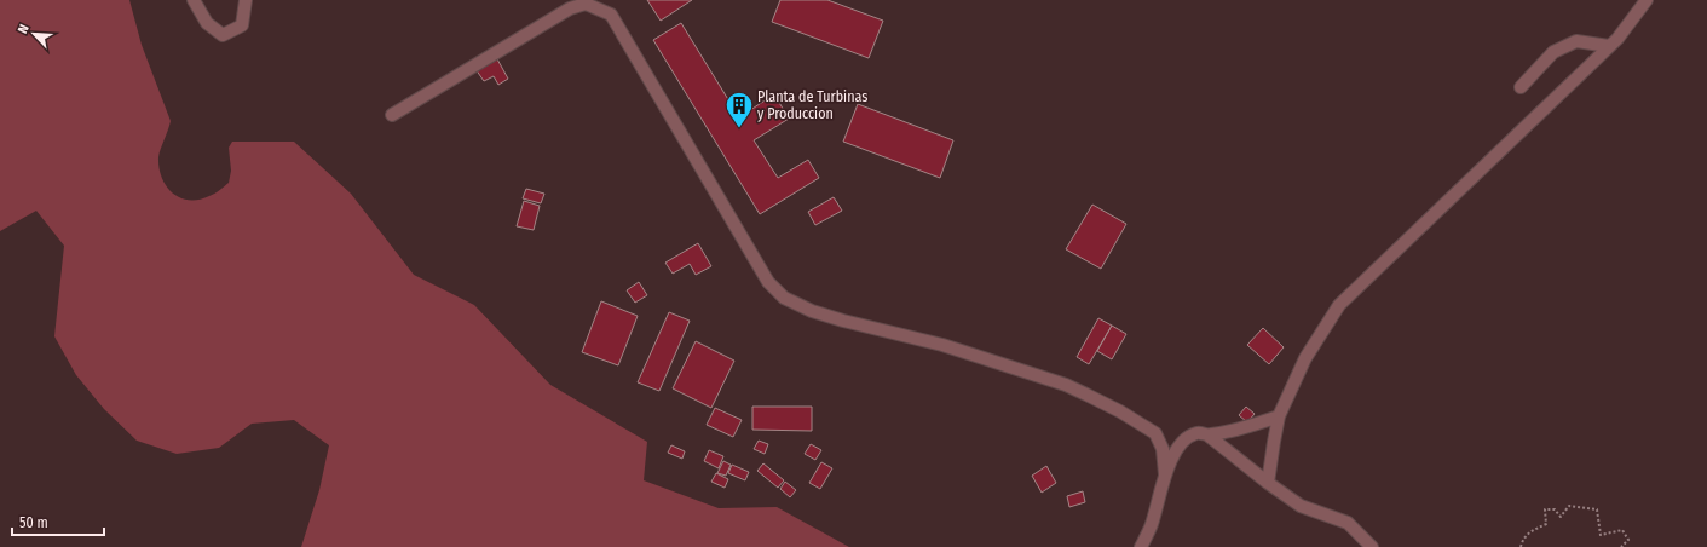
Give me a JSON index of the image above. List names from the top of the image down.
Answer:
{
  "places": {
    "building": ["Planta de Turbinas y Produccion"]
  },
  "scale_bar": "50 m",
  "north": "top left"
}
